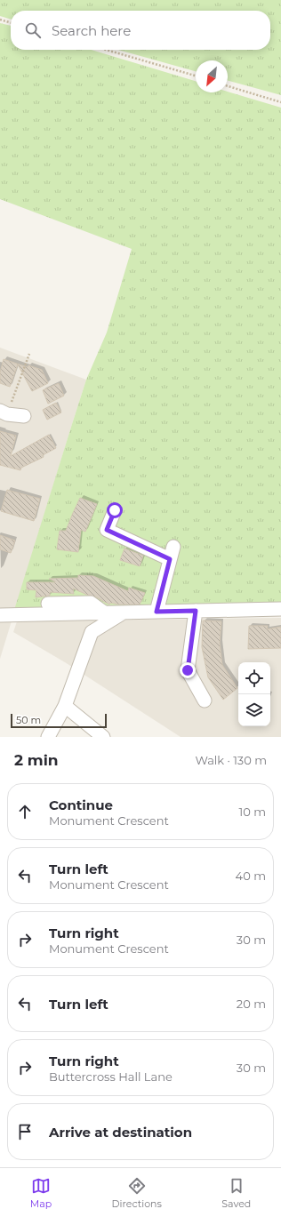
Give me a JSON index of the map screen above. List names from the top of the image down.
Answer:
{
  "scale_bar": "50 m",
  "north": "bottom left",
  "page": {
    "search": "Search here",
    "scale": "50 m",
    "heading": ["2 min", "Walk · 130 m"],
    "list": [
      ["Continue", "Monument Crescent", "10 m"],
      ["Turn left", "Monument Crescent", "40 m"],
      ["Turn right", "Monument Crescent", "30 m"],
      ["Turn left", "20 m"],
      ["Turn right", "Buttercross Hall Lane", "30 m"],
      "Arrive at destination"
    ],
    "nav": ["Map", "Directions", "Saved"]
  }
}
